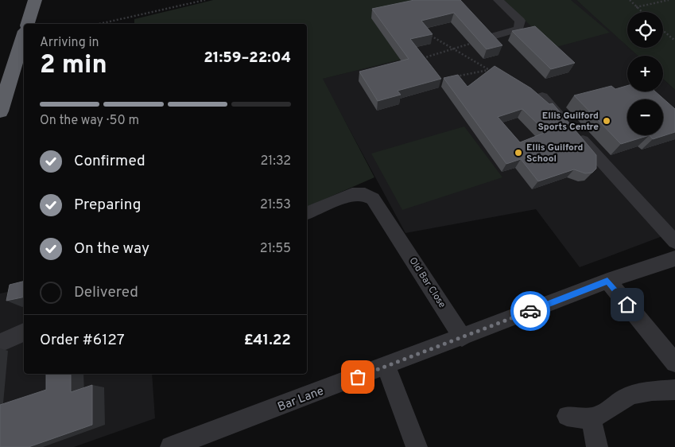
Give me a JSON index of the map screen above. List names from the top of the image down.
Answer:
{
  "streets": {
    "street": ["Old Bar Close", "Bar Lane"]
  },
  "crossings": [
    ["Old Bar Close", "Bar Lane"]
  ],
  "places": ["Ellis Guilford Sports Centre", "Ellis Guilford School"],
  "page": {
    "map_buttons": ["+", "−"],
    "heading": ["2 min", "Arriving in", "21:59–22:04"],
    "panel": ["Order #6127", "£41.22"],
    "bar": "On the way · 50 m",
    "list": [
      ["Confirmed", "21:32"],
      ["Preparing", "21:53"],
      ["On the way", "21:55"],
      "Delivered"
    ]
  }
}
